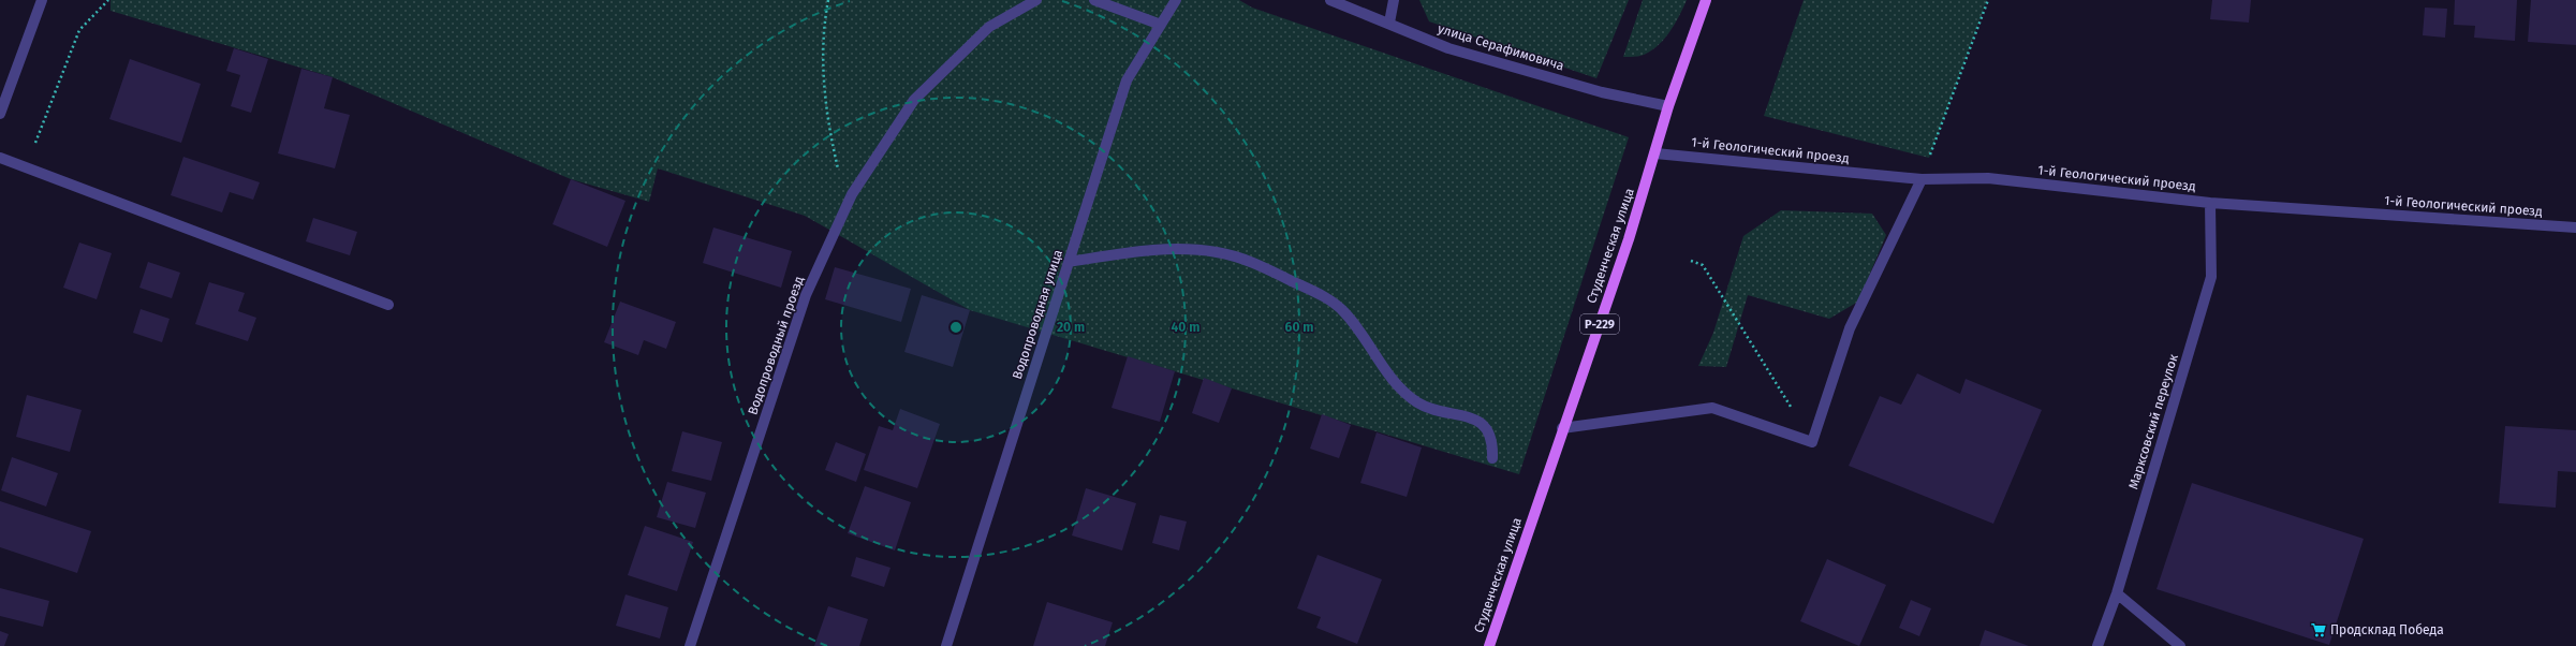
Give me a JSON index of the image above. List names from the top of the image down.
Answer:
{
  "streets": {
    "main road": ["Студенческая улица", "Р-229"],
    "street": [
      "улица Серафимовича",
      "1-й Геологический проезд",
      "Водопроводная улица",
      "Водопроводный проезд",
      "Марксовский переулок"
    ]
  },
  "crossings": [
    ["улица Серафимовича", "Студенческая улица"],
    ["1-й Геологический проезд", "Студенческая улица"],
    ["1-й Геологический проезд", "Марксовский переулок"]
  ],
  "places": {
    "supermarket": ["Продсклад Победа"]
  },
  "rings": ["20 m", "40 m", "60 m"]
}
